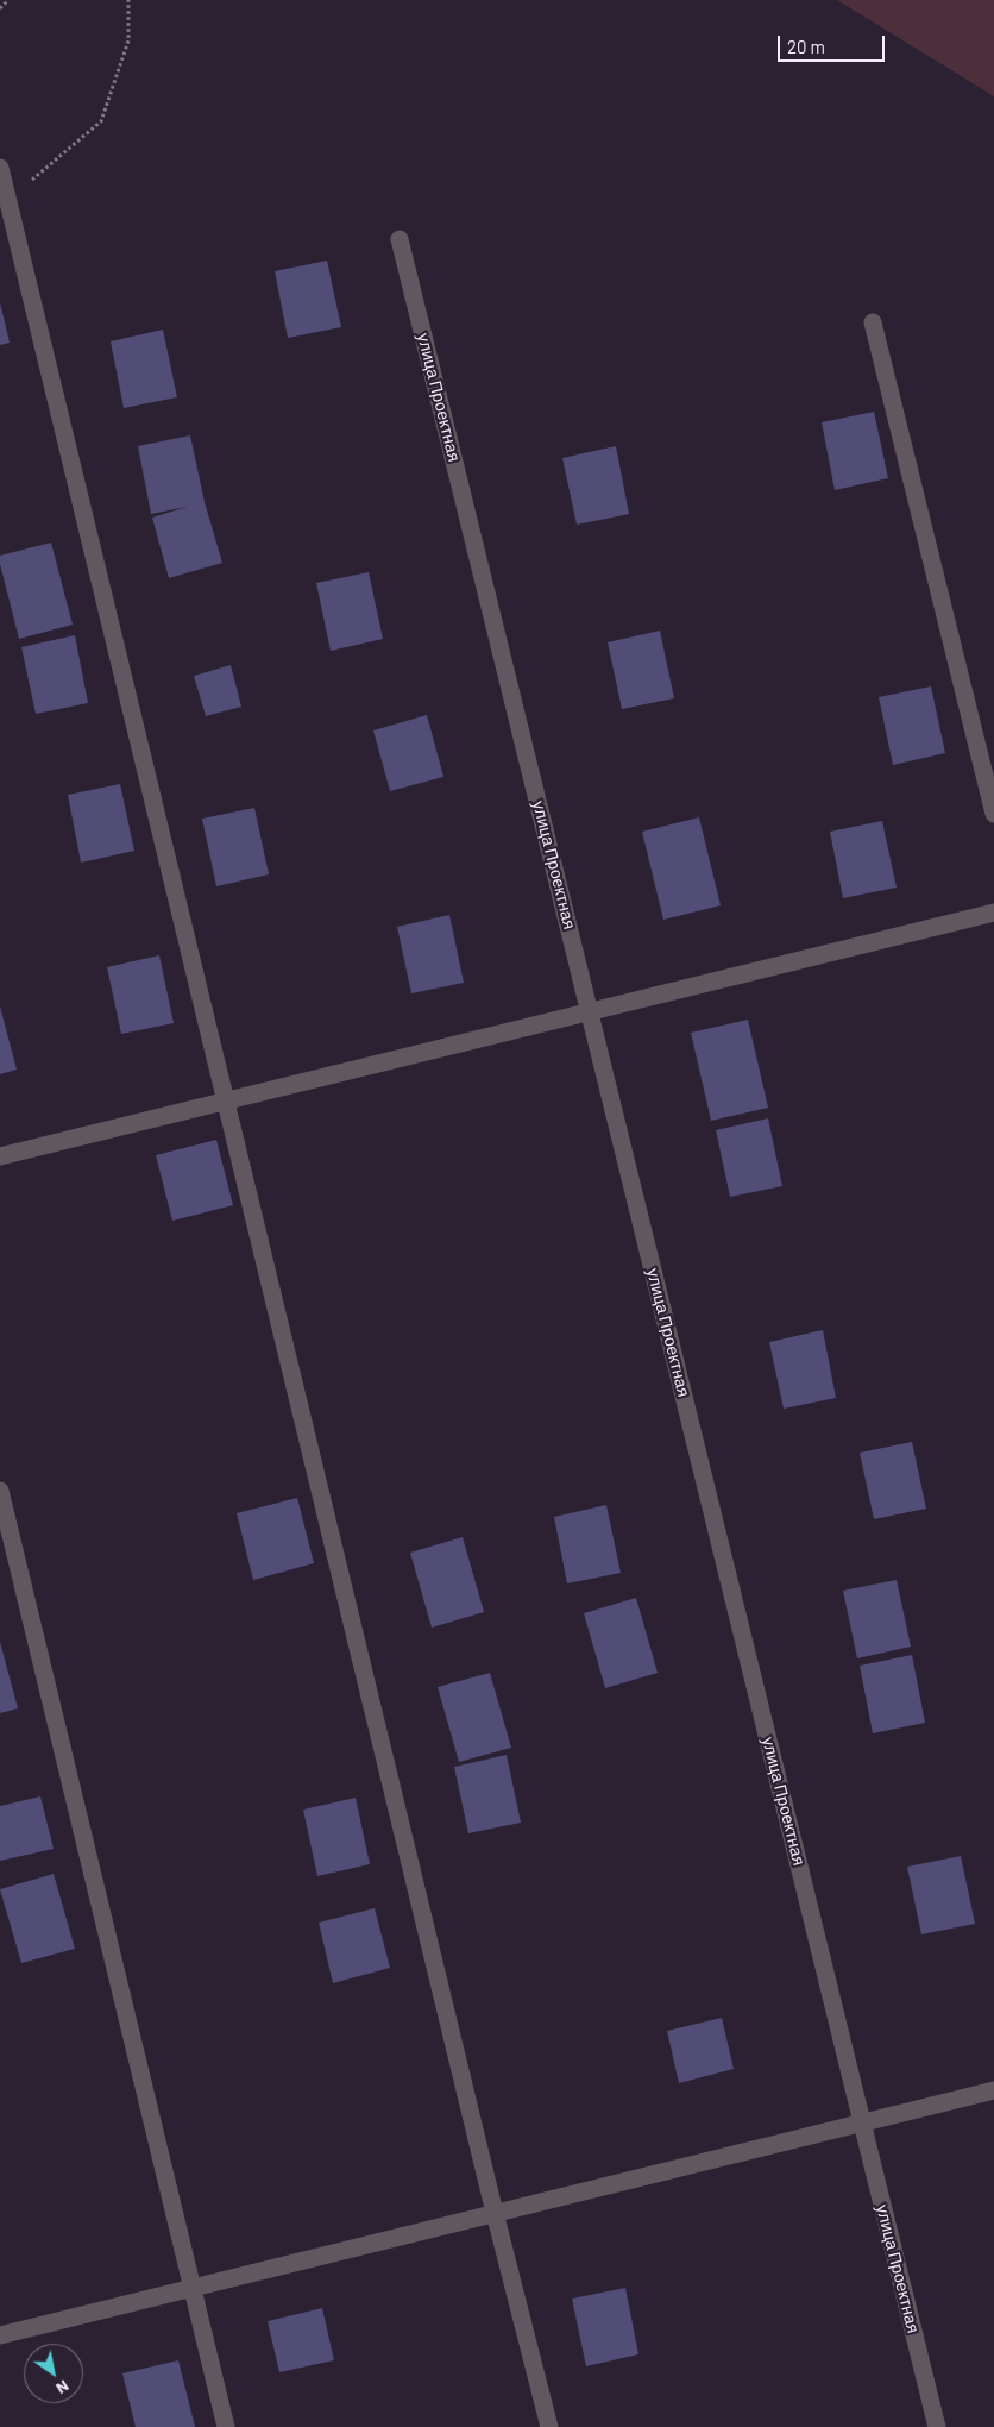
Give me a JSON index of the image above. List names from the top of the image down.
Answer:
{
  "streets": {
    "street": ["улица Проектная"]
  },
  "scale_bar": "20 m",
  "north": "bottom right"
}
